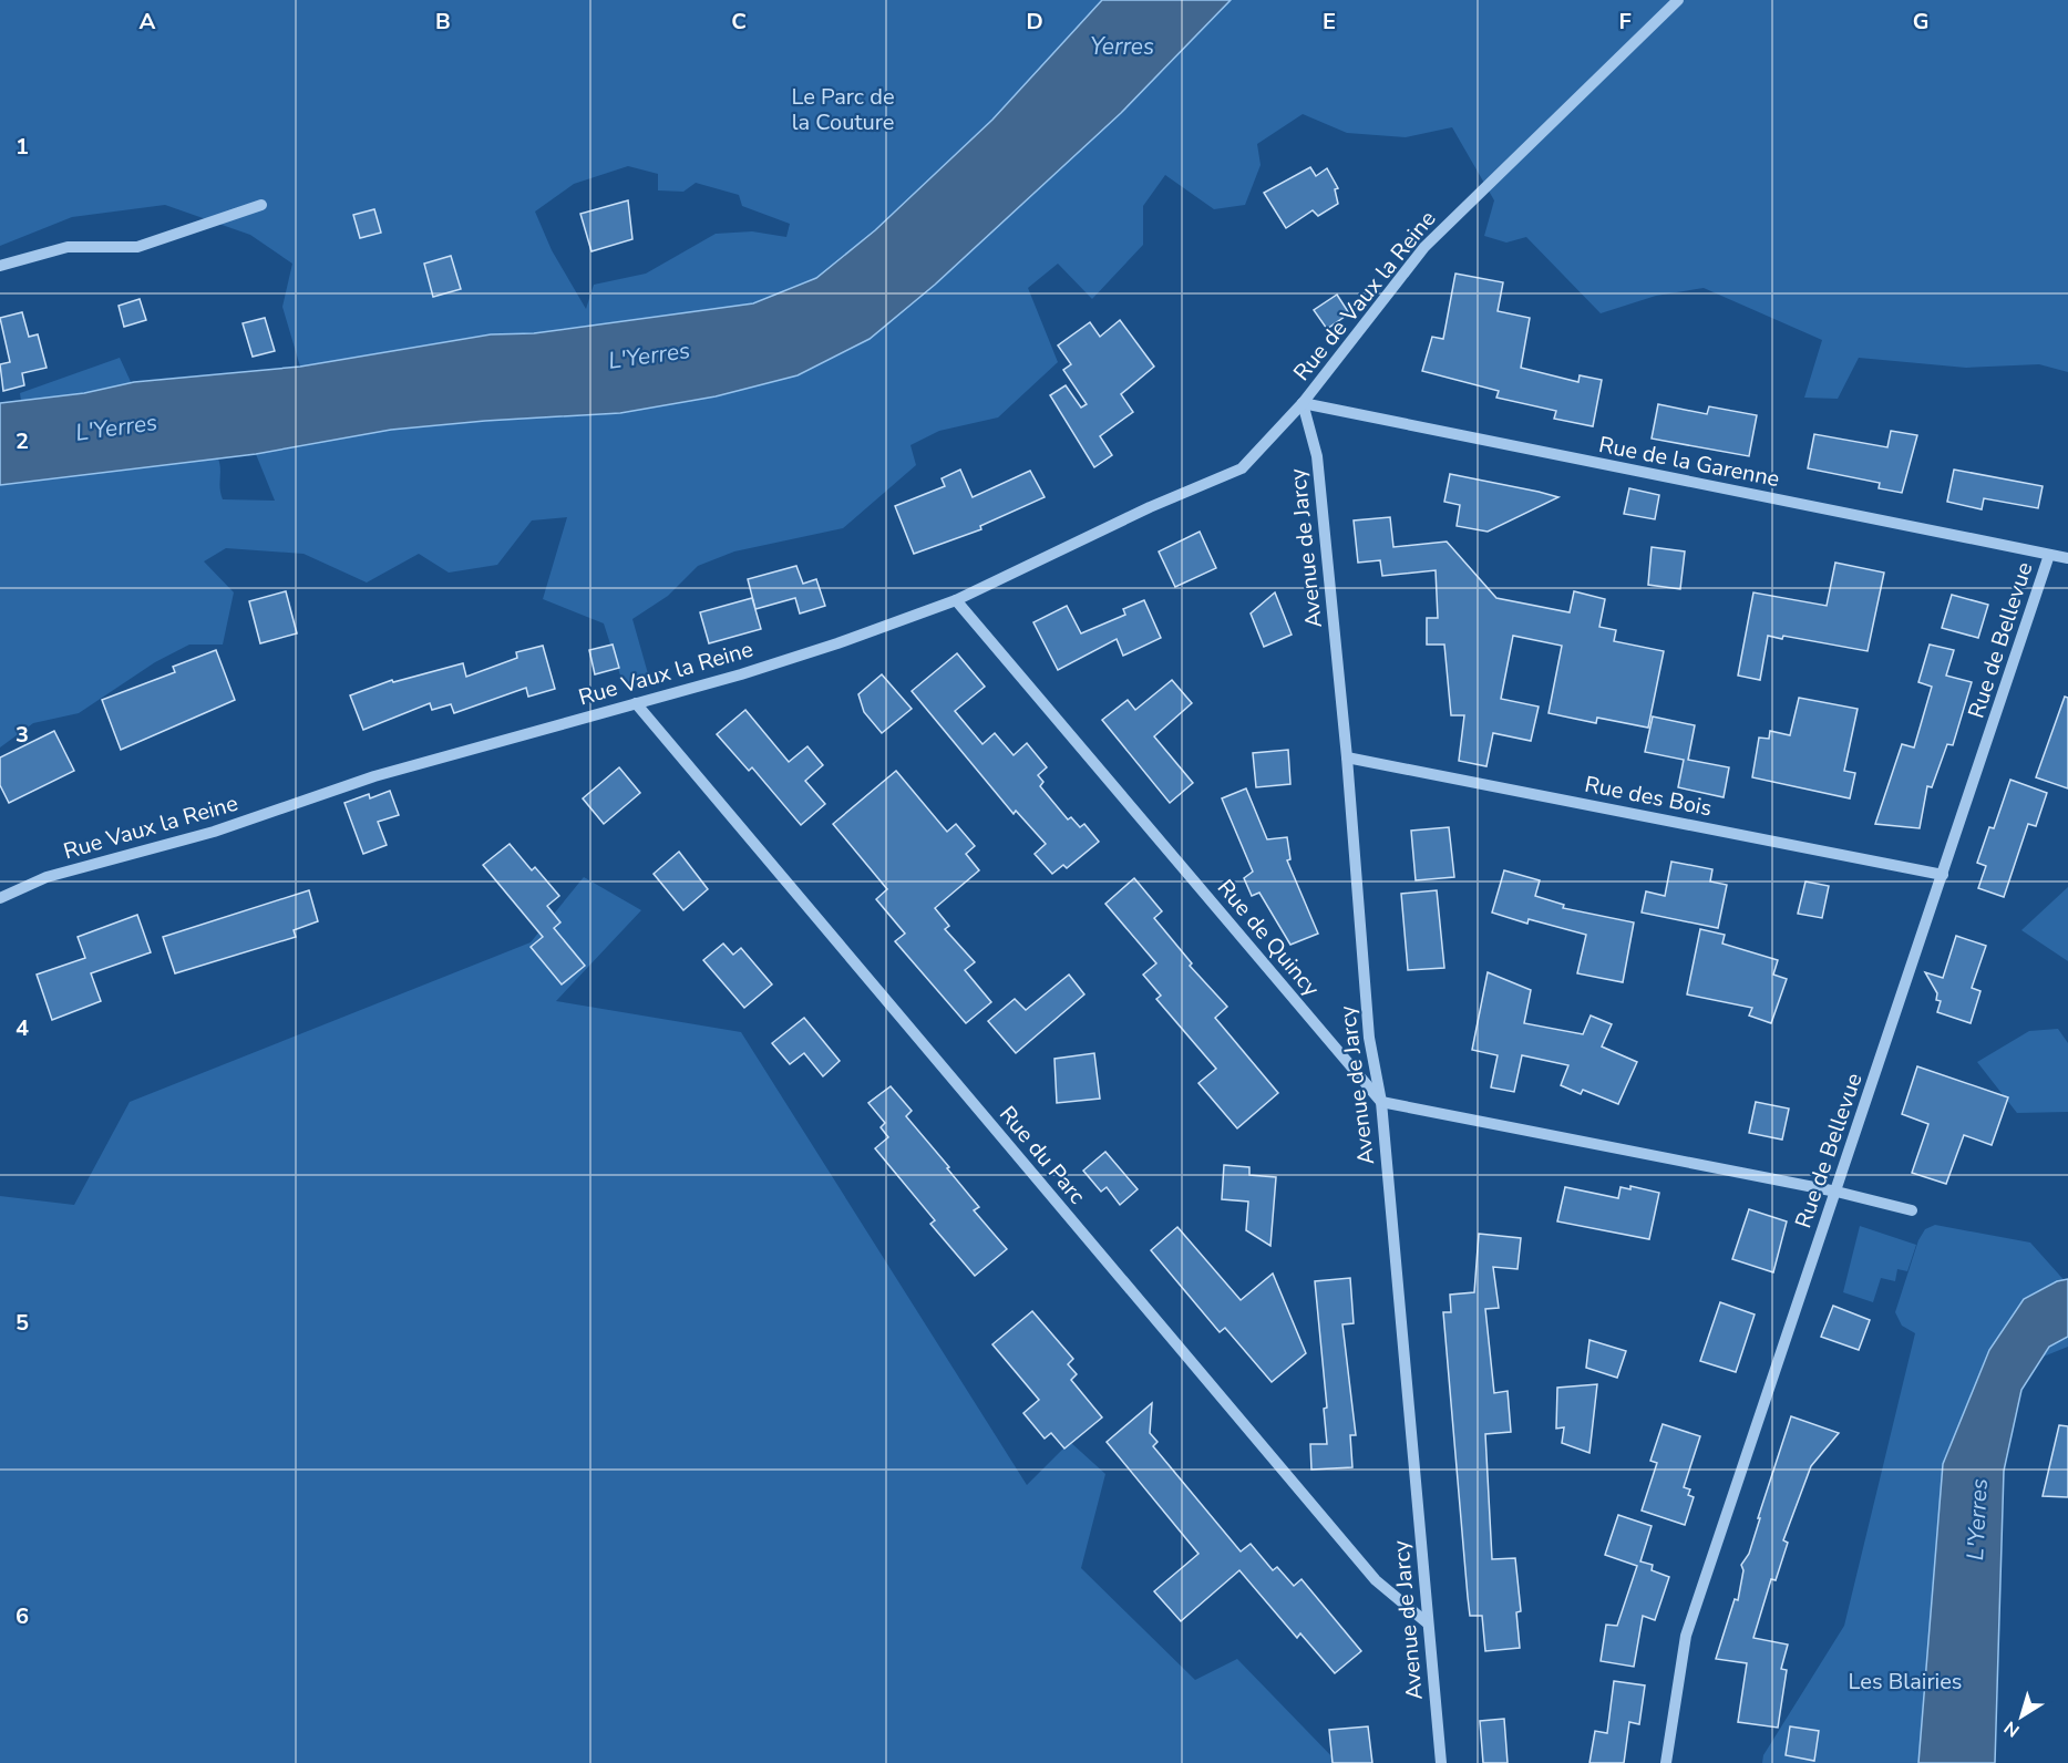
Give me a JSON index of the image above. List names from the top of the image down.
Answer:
{
  "streets": {
    "street": [
      "Rue de Vaux la Reine",
      "Rue de la Garenne",
      "Avenue de Jarcy",
      "Rue de Bellevue",
      "Rue Vaux la Reine",
      "Rue des Bois",
      "Rue de Quincy",
      "Rue du Parc"
    ]
  },
  "crossings": [
    ["Rue de Vaux la Reine", "Rue de la Garenne"],
    ["Rue de Vaux la Reine", "Avenue de Jarcy"],
    ["Rue de Vaux la Reine", "Rue Vaux la Reine"],
    ["Rue de la Garenne", "Avenue de Jarcy"],
    ["Rue de la Garenne", "Rue de Bellevue"],
    ["Rue de la Garenne", "Rue Vaux la Reine"],
    ["Avenue de Jarcy", "Rue Vaux la Reine"],
    ["Avenue de Jarcy", "Rue des Bois"],
    ["Avenue de Jarcy", "Rue de Quincy"],
    ["Avenue de Jarcy", "Rue du Parc"],
    ["Rue de Bellevue", "Rue des Bois"],
    ["Rue Vaux la Reine", "Rue de Quincy"],
    ["Rue Vaux la Reine", "Rue du Parc"]
  ],
  "water": ["Yerres", "L'Yerres"],
  "parks": ["Le Parc de la Couture", "Les Blairies"],
  "north": "bottom left",
  "grid": {
    "columns": [
      "A",
      "B",
      "C",
      "D",
      "E",
      "F",
      "G"
    ],
    "rows": [
      "1",
      "2",
      "3",
      "4",
      "5",
      "6"
    ]
  }
}
